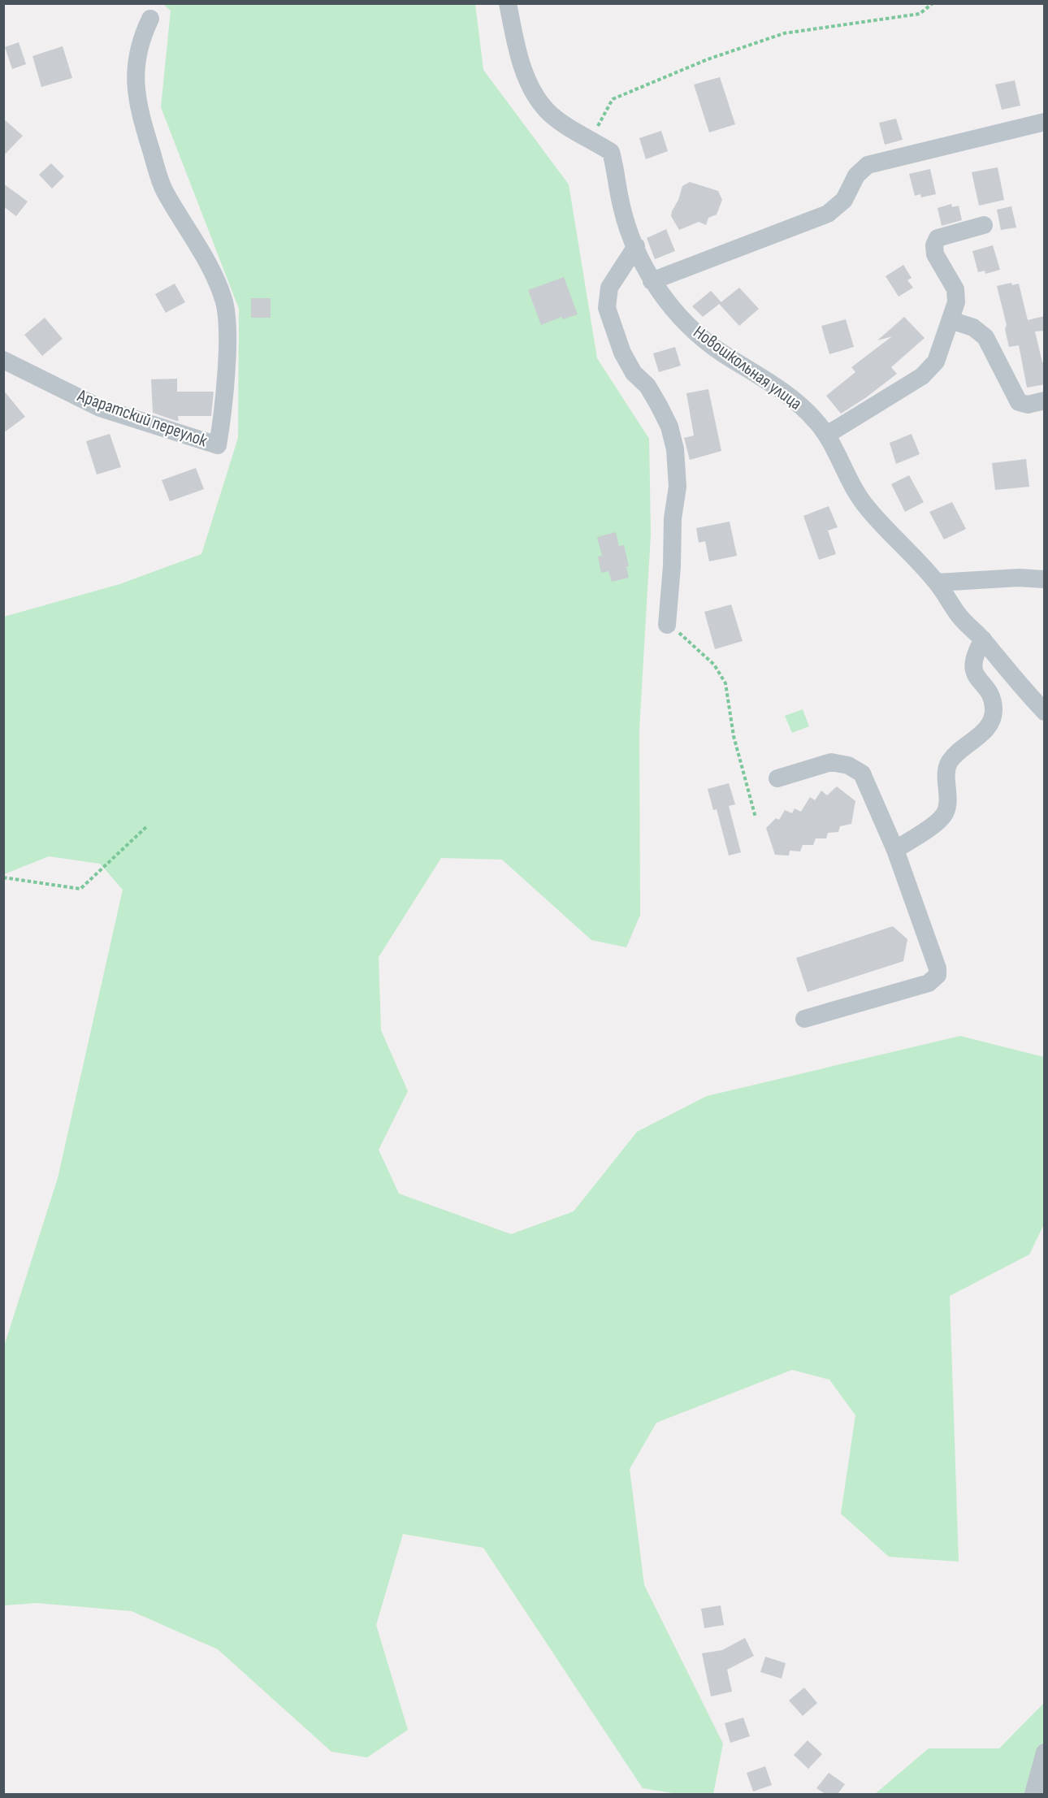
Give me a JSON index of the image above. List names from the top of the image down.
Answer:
{
  "streets": {
    "street": ["Новошкольная улица", "Араратский переулок"]
  }
}
